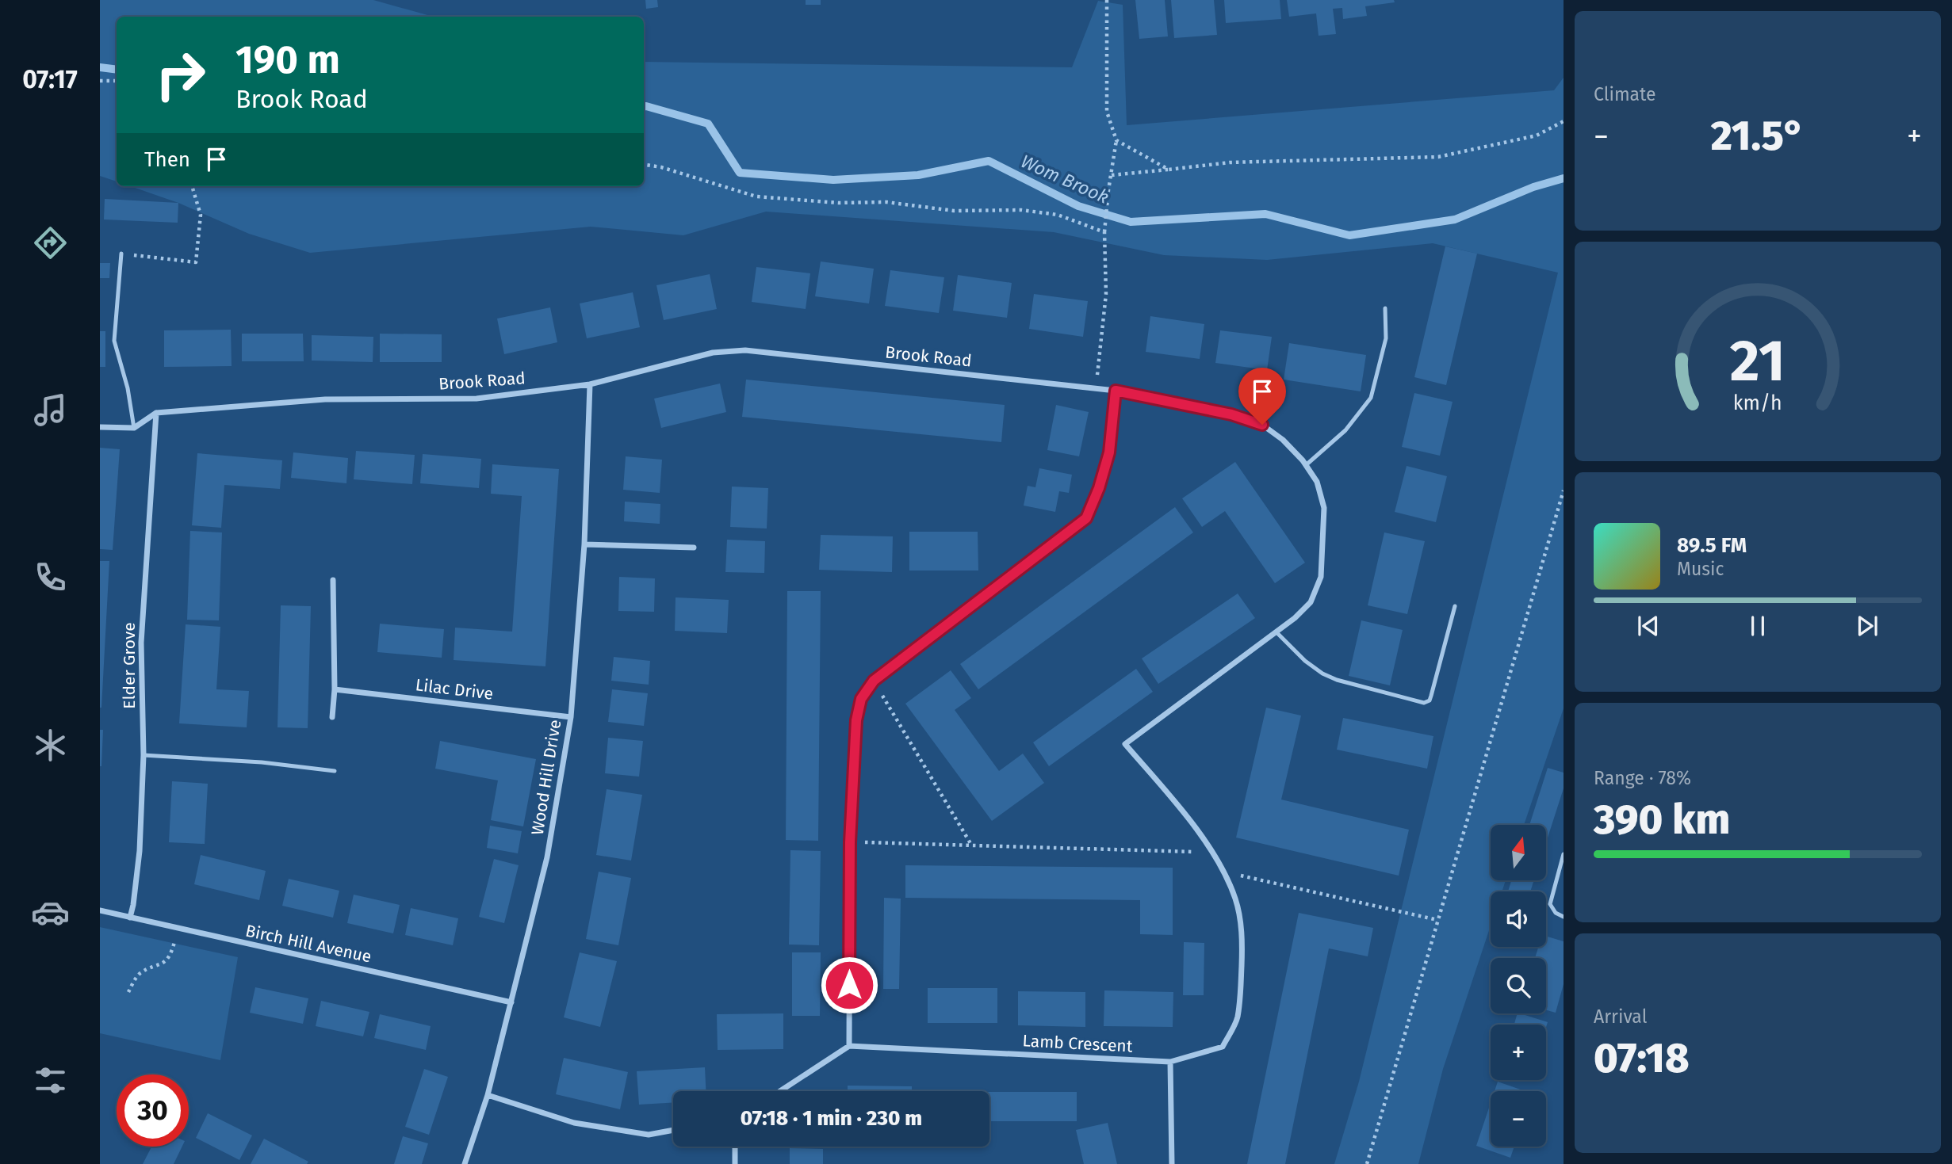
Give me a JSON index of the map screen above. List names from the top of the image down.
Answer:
{
  "streets": {
    "street": [
      "Brook Road",
      "Elder Grove",
      "Lilac Drive",
      "Wood Hill Drive",
      "Birch Hill Avenue",
      "Lamb Crescent"
    ]
  },
  "crossings": [
    ["Brook Road", "Elder Grove"],
    ["Brook Road", "Wood Hill Drive"],
    ["Brook Road", "Lamb Crescent"],
    ["Elder Grove", "Birch Hill Avenue"],
    ["Lilac Drive", "Wood Hill Drive"],
    ["Wood Hill Drive", "Birch Hill Avenue"]
  ],
  "water": ["Wom Brook"],
  "north": "top",
  "page": {
    "tabs": "07:17",
    "tile": [
      "Climate",
      ["Range · 78%", "390 km"],
      ["Arrival", "07:18"]
    ],
    "turn": ["190 m", "Brook Road"],
    "heat": ["−", "21.5°", "+"],
    "then": "Then",
    "song": ["89.5 FM", "Music"],
    "map_buttons": ["+", "−"],
    "limit": "30",
    "trip": "07:18 · 1 min · 230 m",
    "gauge": ["21", "km/h"]
  }
}
